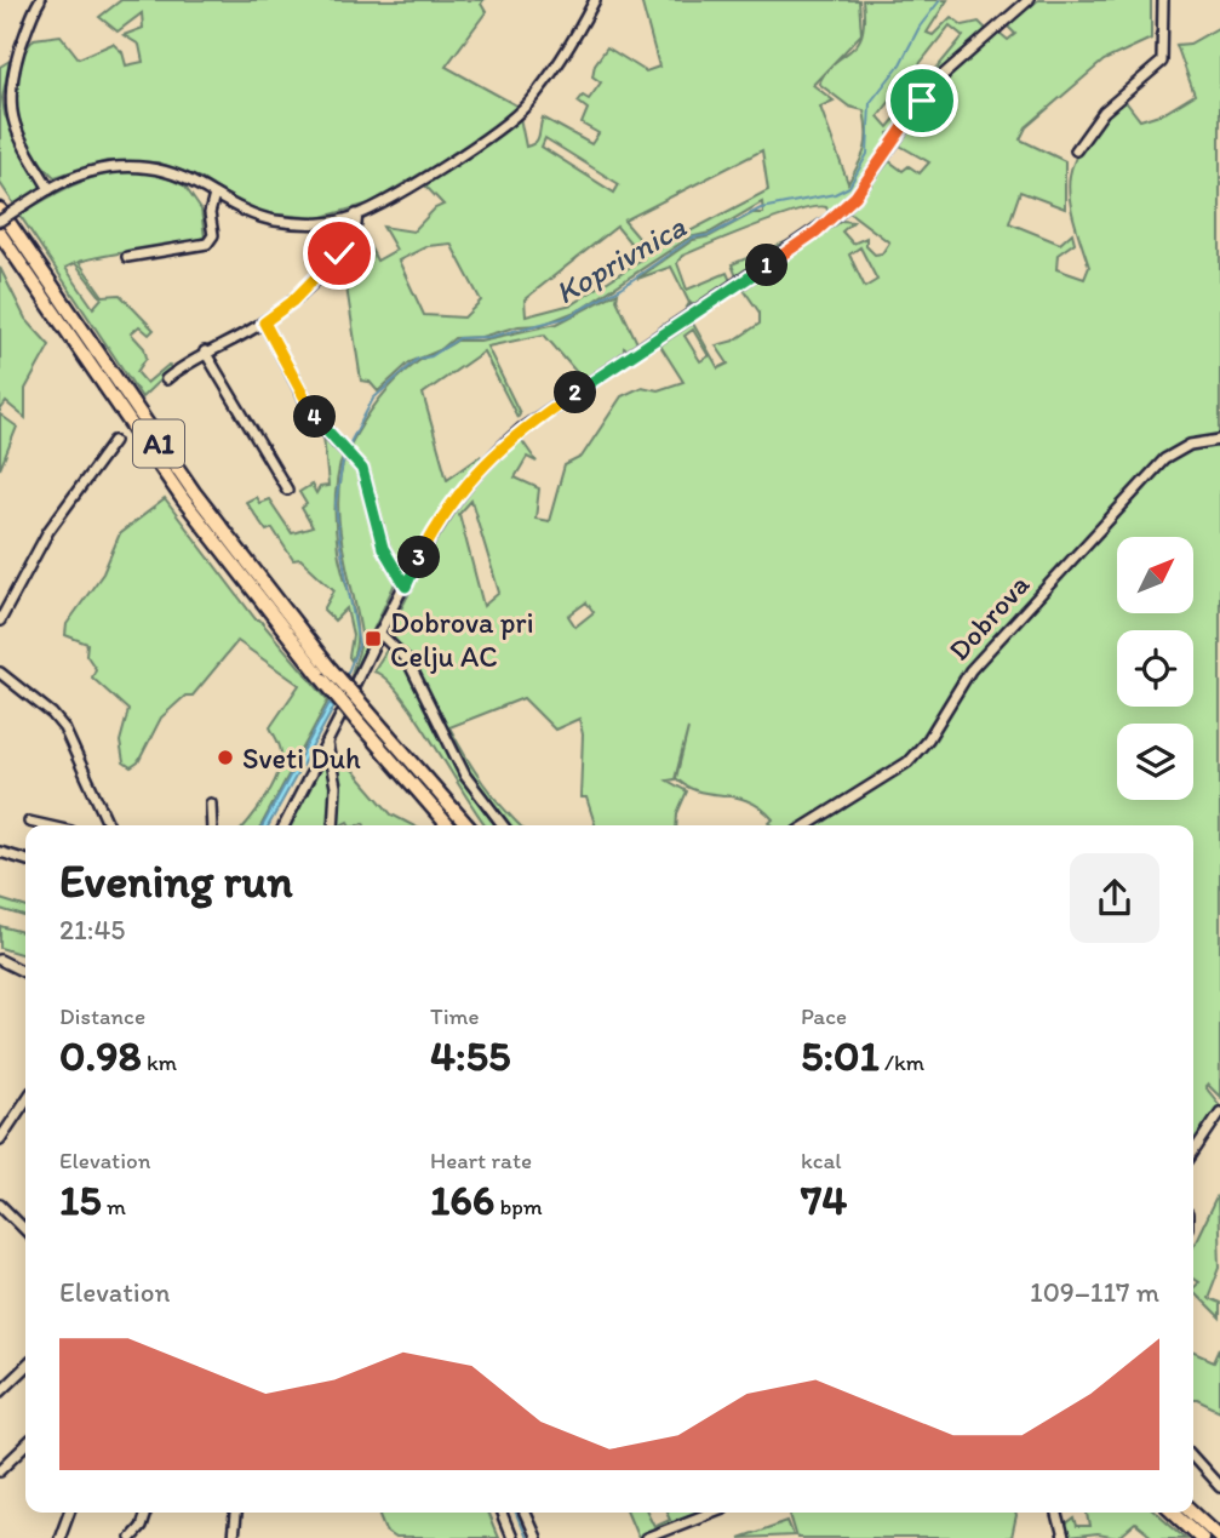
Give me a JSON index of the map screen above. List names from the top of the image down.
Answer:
{
  "streets": {
    "highway": ["A1"],
    "street": ["Dobrova"]
  },
  "water": ["Koprivnica"],
  "places": {
    "transit": ["Dobrova pri Celju AC"],
    "other": ["Sveti Duh"]
  },
  "north": "top right",
  "page": {
    "pins": [
      "1",
      "2",
      "4",
      "3"
    ],
    "heading": ["Evening run", "21:45"],
    "stats": [
      ["Distance", "0.98 km"],
      ["Time", "4:55"],
      ["Pace", "5:01 /km"],
      ["Elevation", "15 m"],
      ["Heart rate", "166 bpm"],
      ["kcal", "74"]
    ],
    "chart": ["Elevation", "109–117 m"]
  }
}
